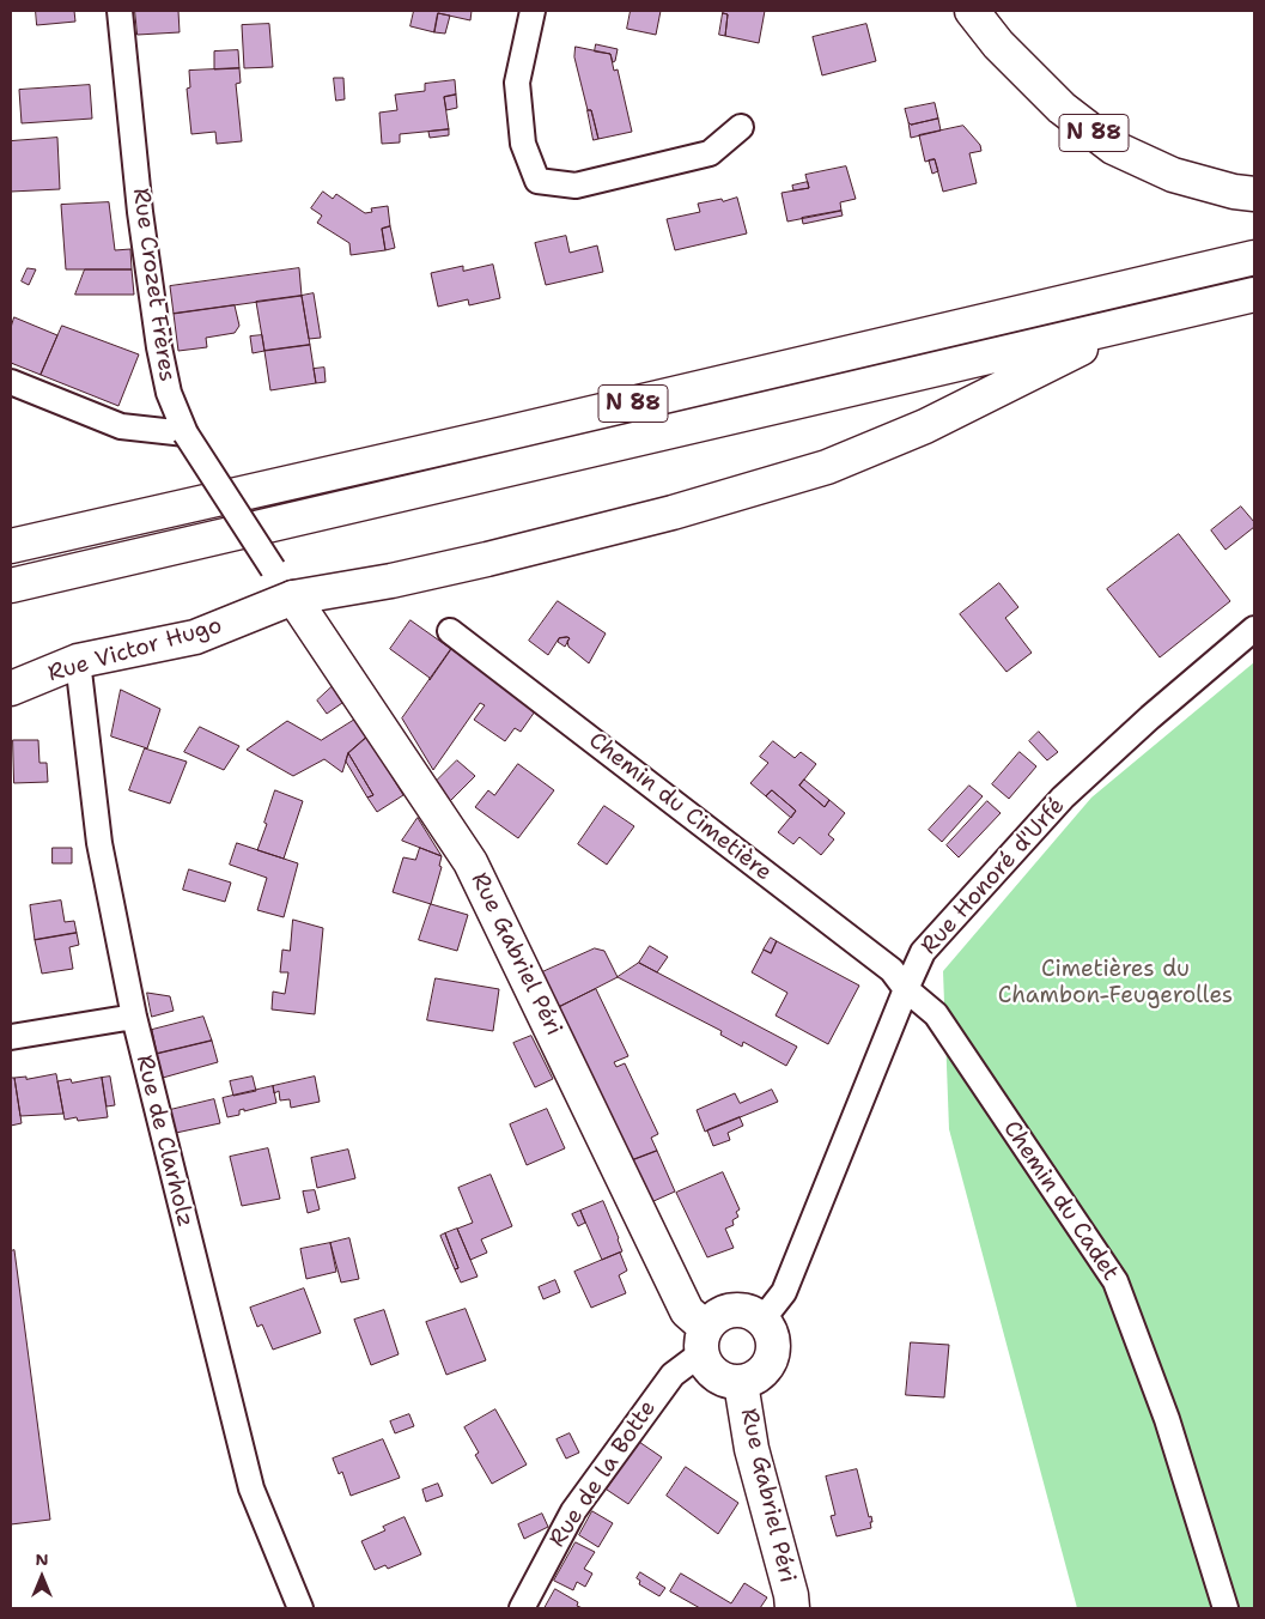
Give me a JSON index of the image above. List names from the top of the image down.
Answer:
{
  "streets": {
    "main road": ["N 88", "Rue Victor Hugo", "Rue Gabriel Péri"],
    "street": [
      "Rue Crozet Frères",
      "Chemin du Cimetière",
      "Rue Honoré d'Urfé",
      "Rue de Clarholz",
      "Chemin du Cadet",
      "Rue de la Botte"
    ]
  },
  "crossings": [
    ["N 88", "Rue Victor Hugo"],
    ["Rue Crozet Frères", "Rue Victor Hugo"],
    ["Rue Crozet Frères", "Rue Gabriel Péri"],
    ["Rue Victor Hugo", "Rue Gabriel Péri"],
    ["Rue Victor Hugo", "Rue de Clarholz"],
    ["Chemin du Cimetière", "Rue Honoré d'Urfé"],
    ["Chemin du Cimetière", "Chemin du Cadet"],
    ["Rue Honoré d'Urfé", "Rue Gabriel Péri"],
    ["Rue Honoré d'Urfé", "Chemin du Cadet"],
    ["Rue Honoré d'Urfé", "Rue de la Botte"],
    ["Rue Gabriel Péri", "Rue de la Botte"]
  ],
  "parks": ["Cimetières du Chambon-Feugerolles"],
  "north": "top"
}
